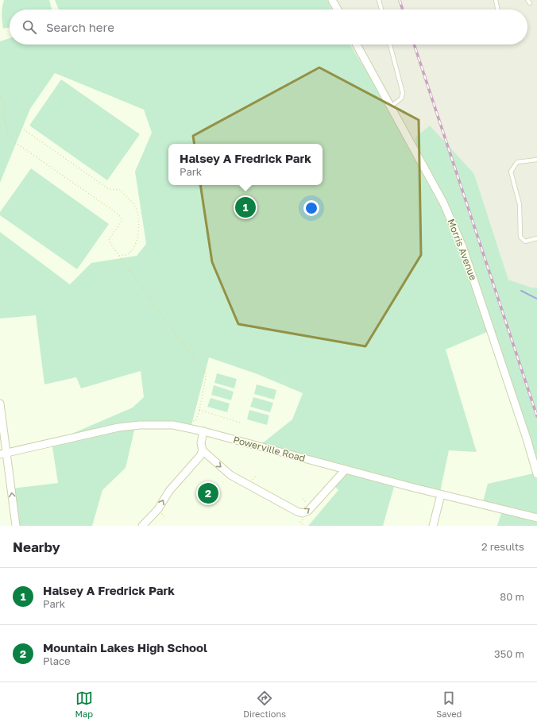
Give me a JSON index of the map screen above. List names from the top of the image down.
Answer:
{
  "streets": {
    "street": ["Morris Avenue", "Powerville Road"]
  },
  "page": {
    "search": "Search here",
    "popup": ["Halsey A Fredrick Park", "Park"],
    "pins": ["1", "2"],
    "heading": ["Nearby", "2 results"],
    "list": [
      {
        "mark": "1",
        "name": "Halsey A Fredrick Park",
        "note": "Park",
        "value": "80 m"
      },
      {
        "mark": "2",
        "name": "Mountain Lakes High School",
        "note": "Place",
        "value": "350 m"
      }
    ],
    "nav": ["Map", "Directions", "Saved"]
  }
}
